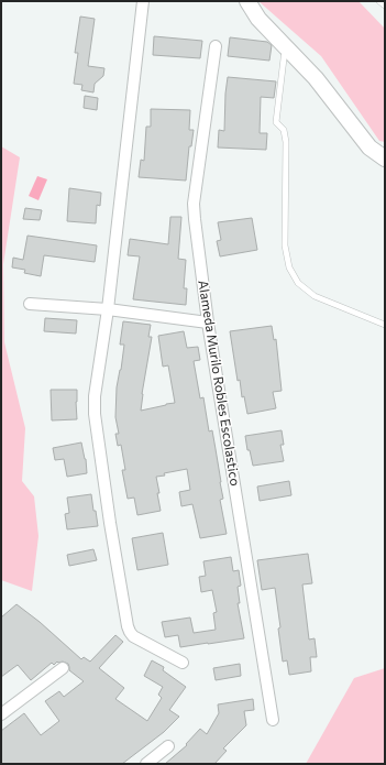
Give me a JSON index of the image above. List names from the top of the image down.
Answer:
{
  "streets": {
    "street": ["Alameda Murilo Robles Escolastico"]
  }
}
